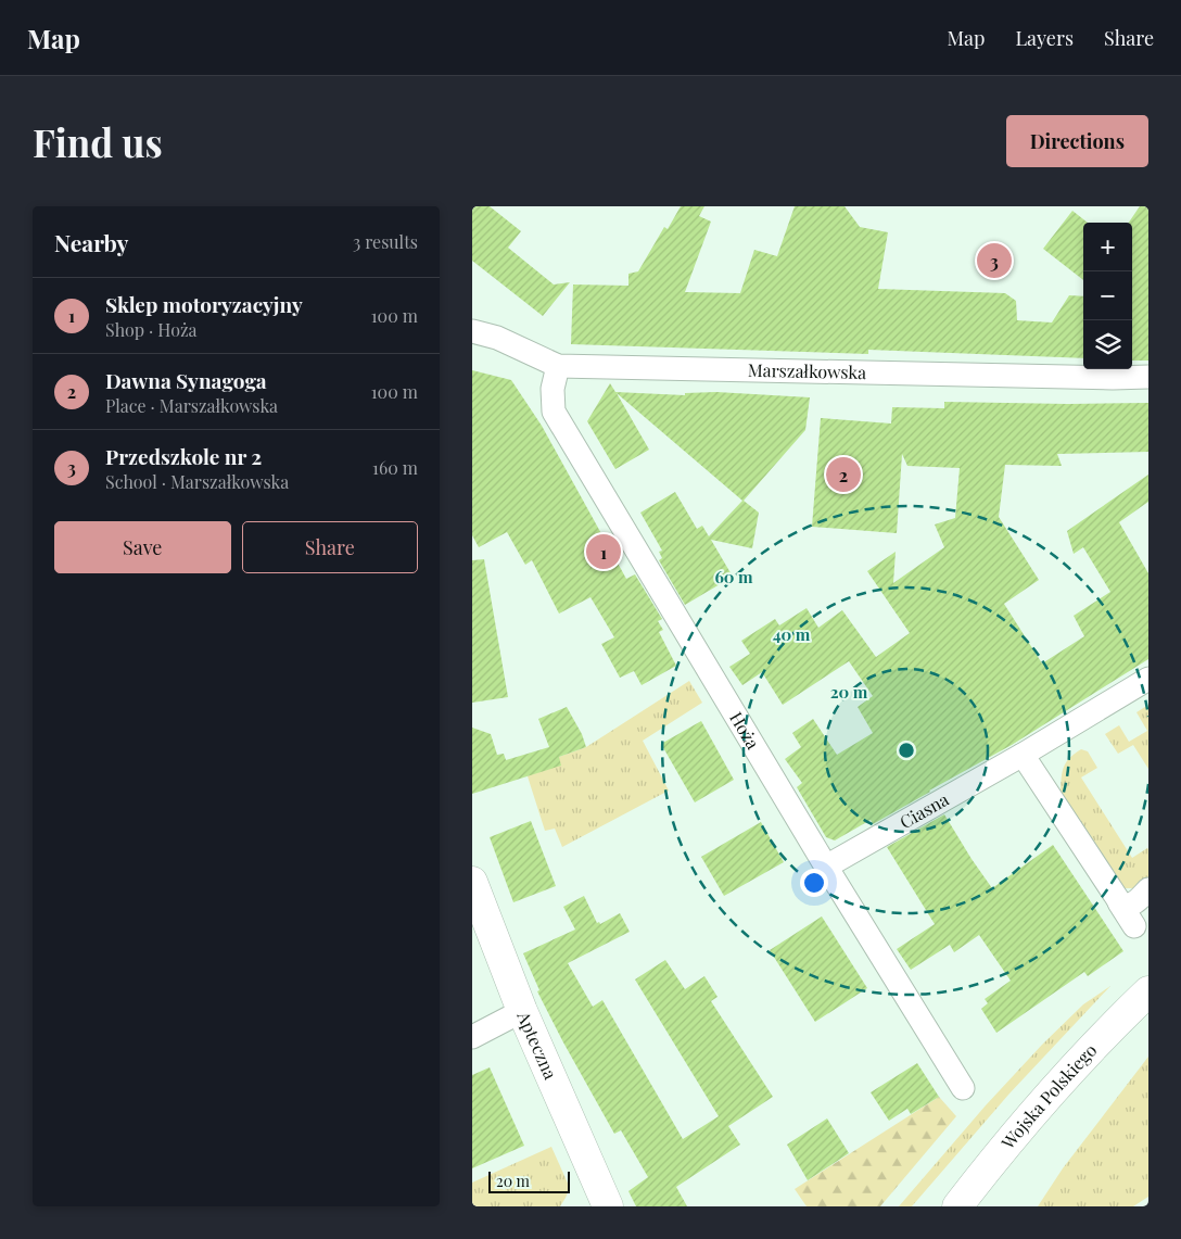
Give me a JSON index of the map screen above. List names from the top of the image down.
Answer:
{
  "streets": {
    "street": [
      "Marszałkowska",
      "Hoża",
      "Ciasna",
      "Apteczna",
      "Wojska Polskiego"
    ]
  },
  "crossings": [
    ["Marszałkowska", "Hoża"],
    ["Hoża", "Ciasna"]
  ],
  "scale_bar": "20 m",
  "page": {
    "header": "Map",
    "nav": ["Map", "Layers", "Share"],
    "buttons": [
      "Directions",
      ["Save", "Share"]
    ],
    "title": "Find us",
    "heading": ["Nearby", "3 results"],
    "map_buttons": ["+", "−"],
    "pins": ["3", "2", "1"],
    "list": [
      {
        "mark": "1",
        "name": "Sklep motoryzacyjny",
        "note": "Shop · Hoża",
        "value": "100 m"
      },
      {
        "mark": "2",
        "name": "Dawna Synagoga",
        "note": "Place · Marszałkowska",
        "value": "100 m"
      },
      {
        "mark": "3",
        "name": "Przedszkole nr 2",
        "note": "School · Marszałkowska",
        "value": "160 m"
      }
    ],
    "scale": "20 m"
  },
  "rings": ["60 m", "40 m", "20 m"]
}
